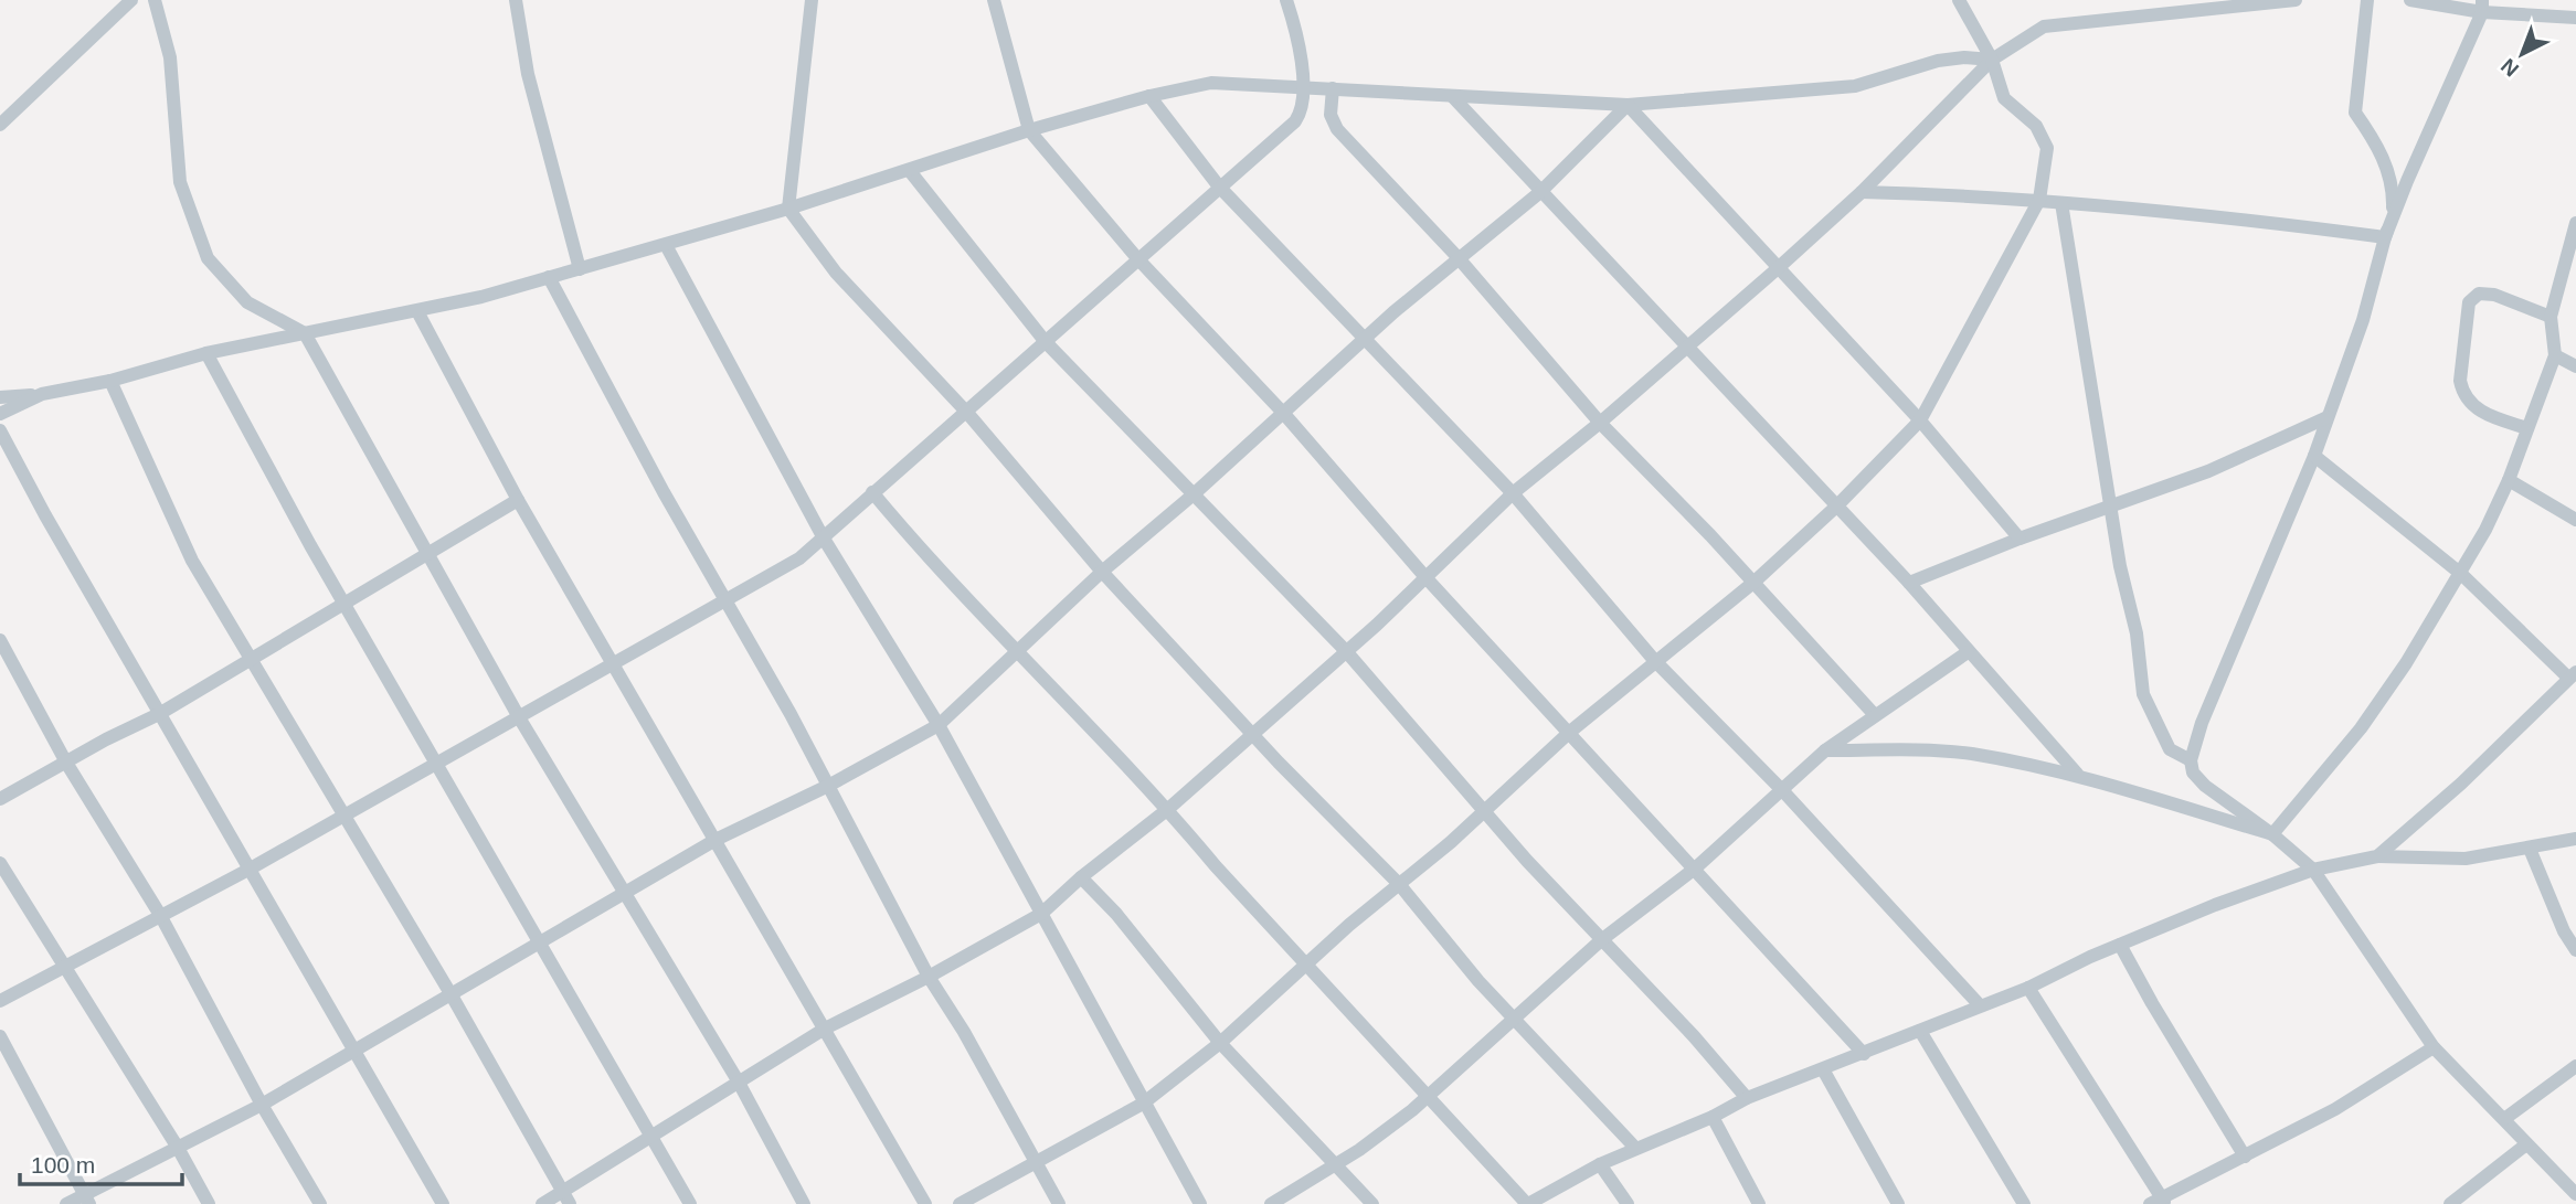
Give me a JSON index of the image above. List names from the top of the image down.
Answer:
{
  "scale_bar": "100 m",
  "north": "bottom left"
}
